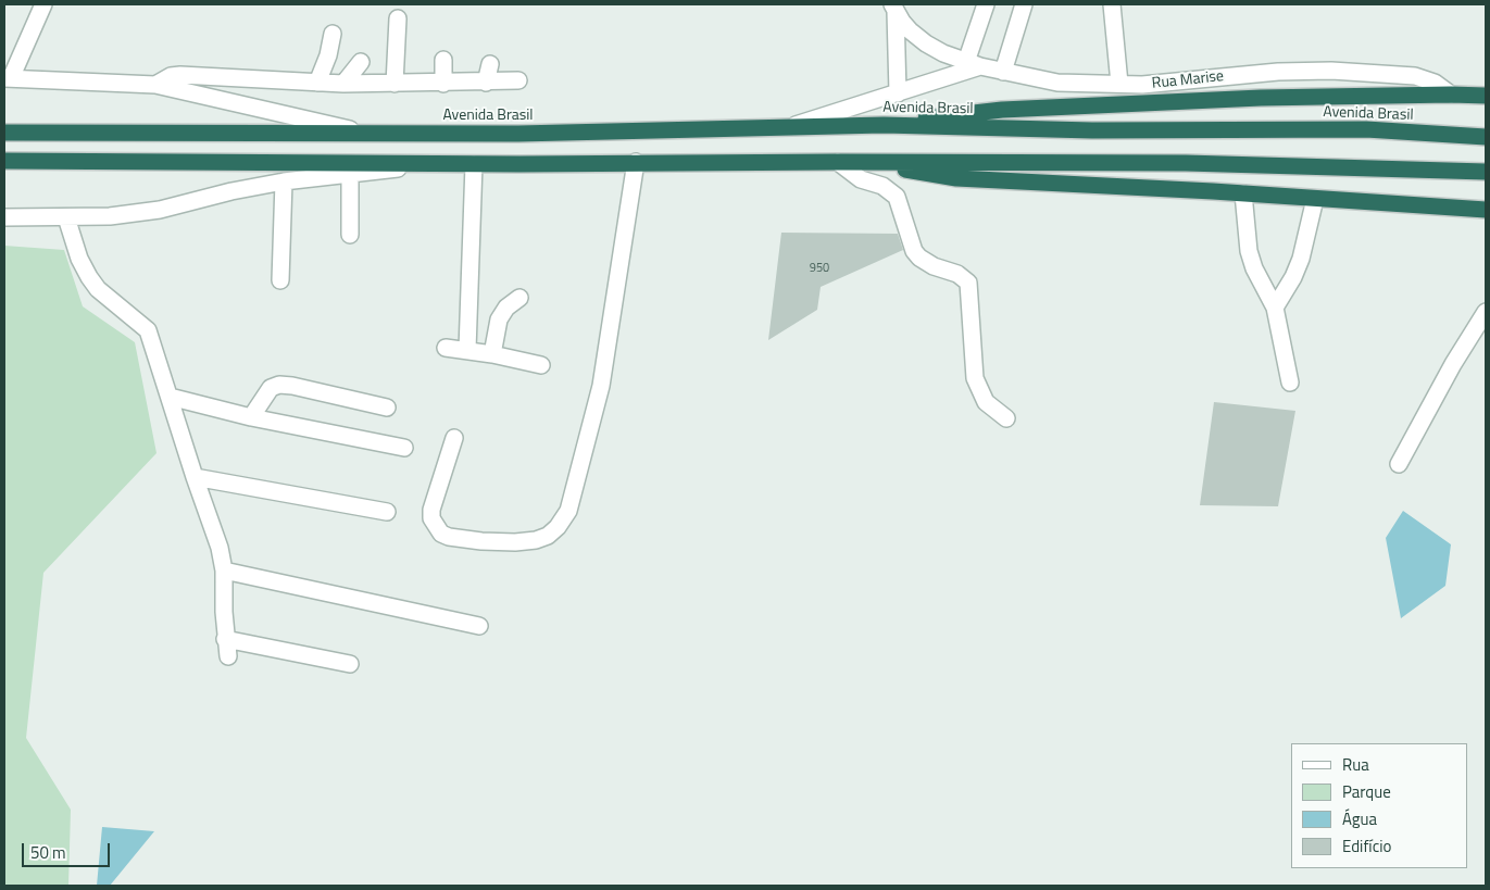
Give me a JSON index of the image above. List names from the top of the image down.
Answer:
{
  "streets": {
    "highway": ["Avenida Brasil"],
    "street": ["Rua Marise"]
  },
  "house_numbers": ["950"],
  "legend": [
    "Rua",
    "Parque",
    "Água",
    "Edifício"
  ],
  "scale_bar": "50 m"
}
